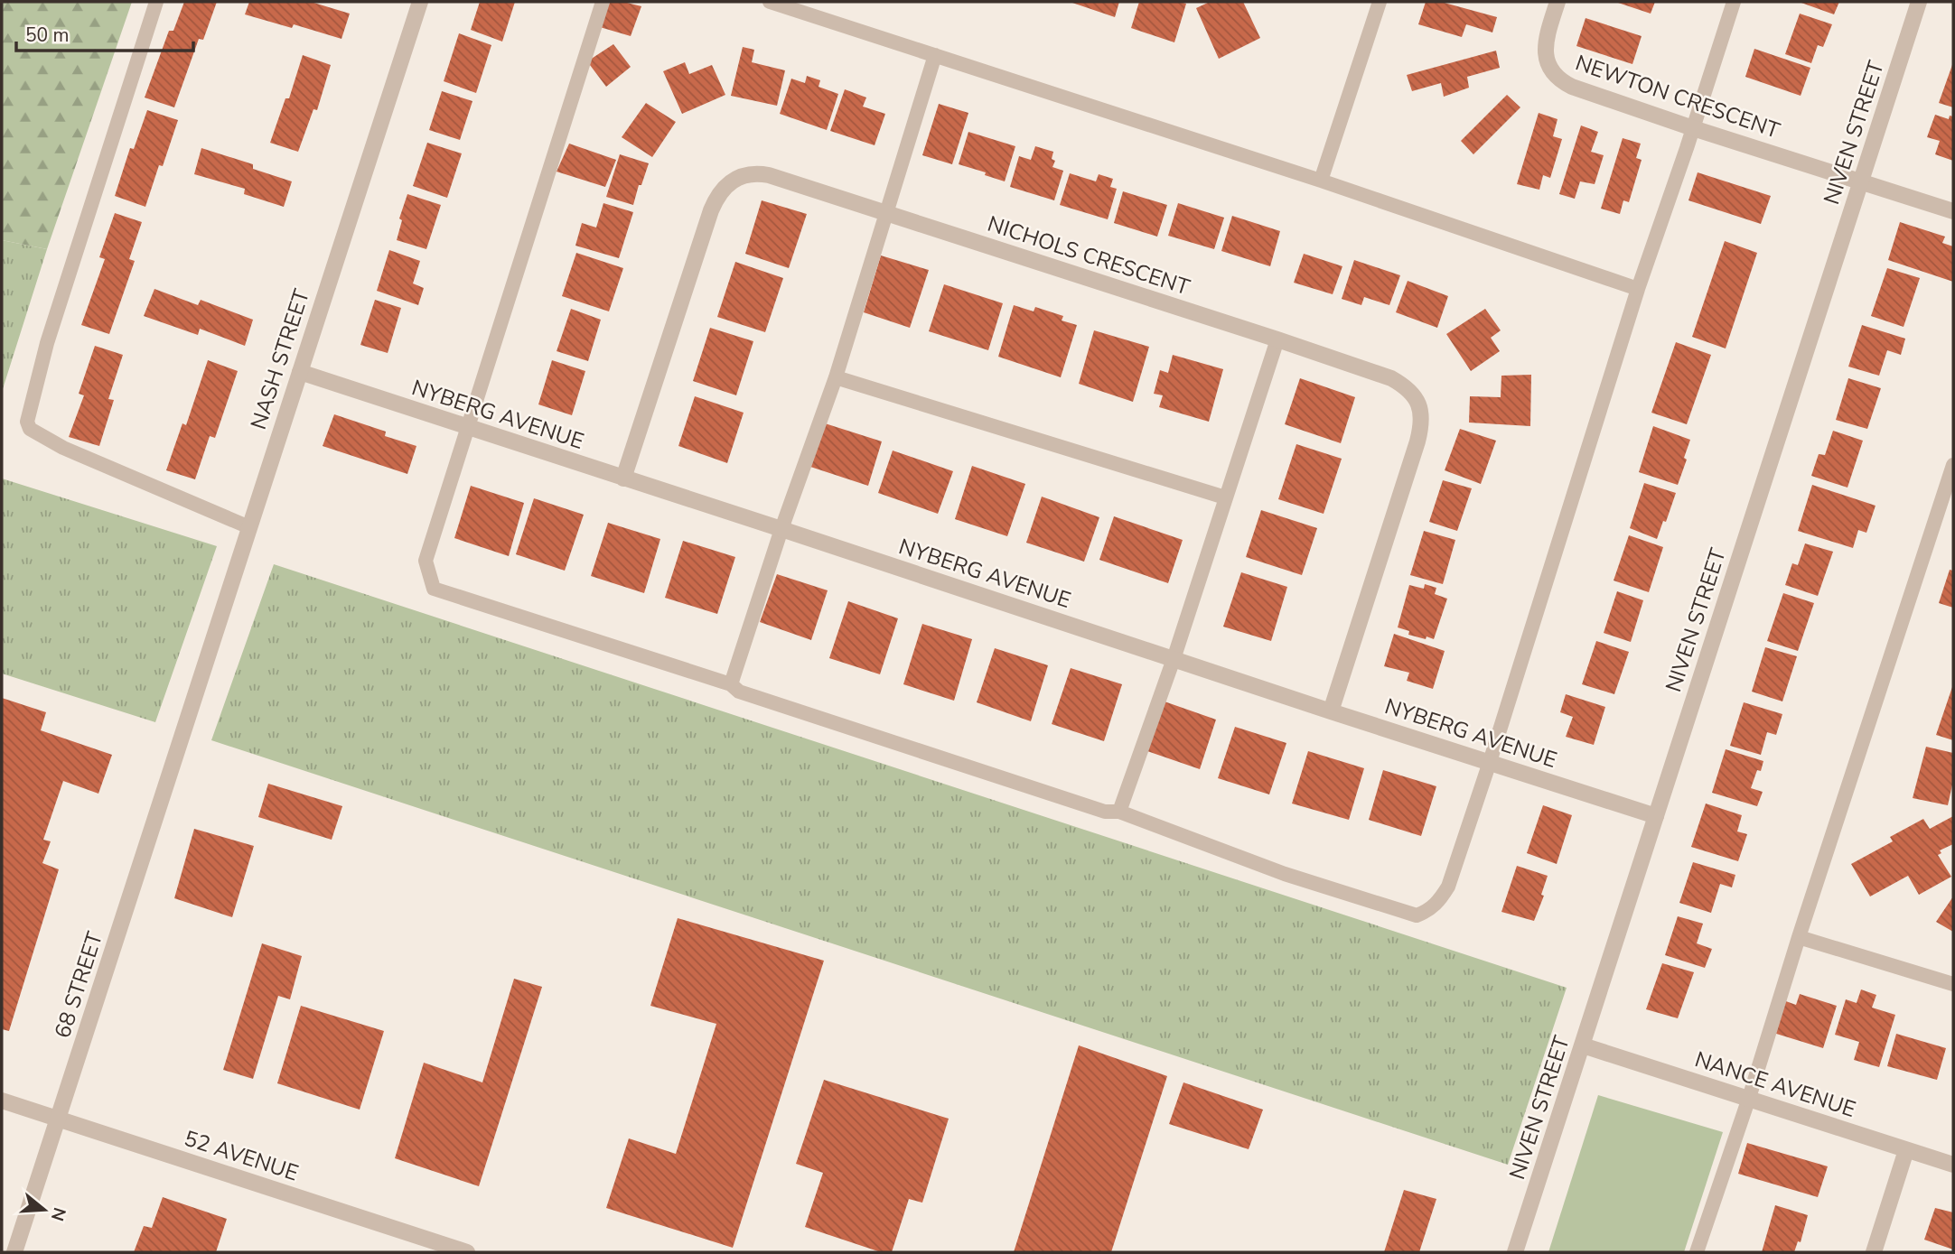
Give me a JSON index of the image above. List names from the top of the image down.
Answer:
{
  "streets": {
    "street": [
      "NEWTON CRESCENT",
      "NIVEN STREET",
      "NICHOLS CRESCENT",
      "NASH STREET",
      "NYBERG AVENUE",
      "68 STREET",
      "NANCE AVENUE",
      "52 AVENUE"
    ]
  },
  "crossings": [
    ["NEWTON CRESCENT", "NIVEN STREET"],
    ["NIVEN STREET", "NYBERG AVENUE"],
    ["NIVEN STREET", "NANCE AVENUE"],
    ["NICHOLS CRESCENT", "NYBERG AVENUE"],
    ["NASH STREET", "NYBERG AVENUE"],
    ["NASH STREET", "68 STREET"],
    ["68 STREET", "52 AVENUE"]
  ],
  "scale_bar": "50 m",
  "north": "right"
}
